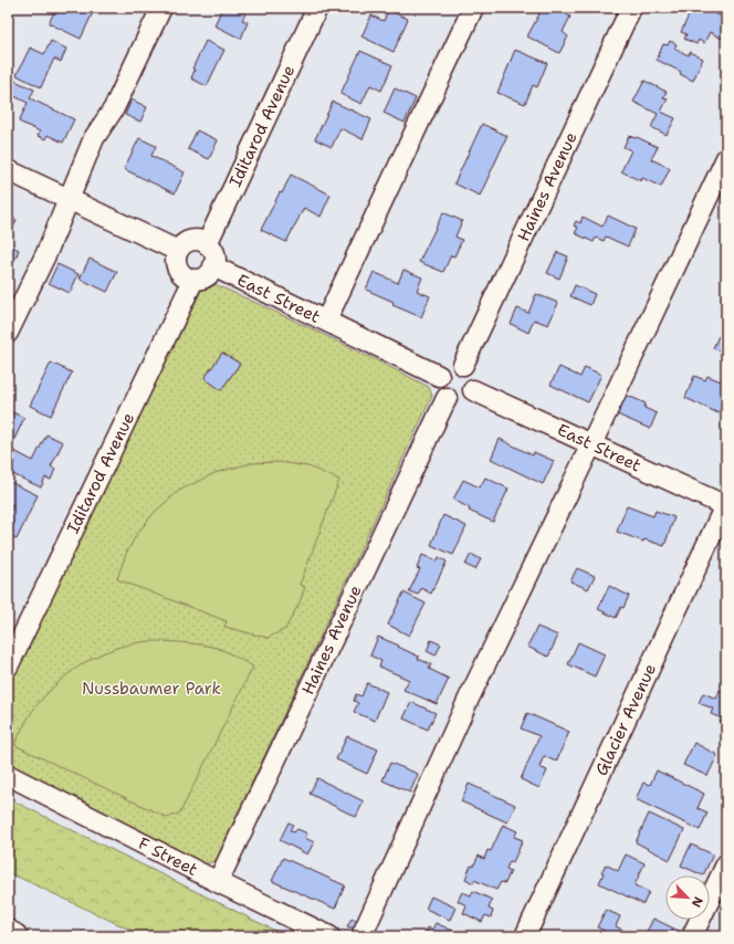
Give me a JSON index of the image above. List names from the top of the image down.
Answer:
{
  "streets": {
    "street": [
      "Iditarod Avenue",
      "Haines Avenue",
      "East Street",
      "Glacier Avenue",
      "F Street"
    ]
  },
  "crossings": [
    ["Iditarod Avenue", "East Street"],
    ["Haines Avenue", "East Street"],
    ["Haines Avenue", "F Street"],
    ["East Street", "Glacier Avenue"]
  ],
  "parks": ["Nussbaumer Park"],
  "north": "bottom right"
}
